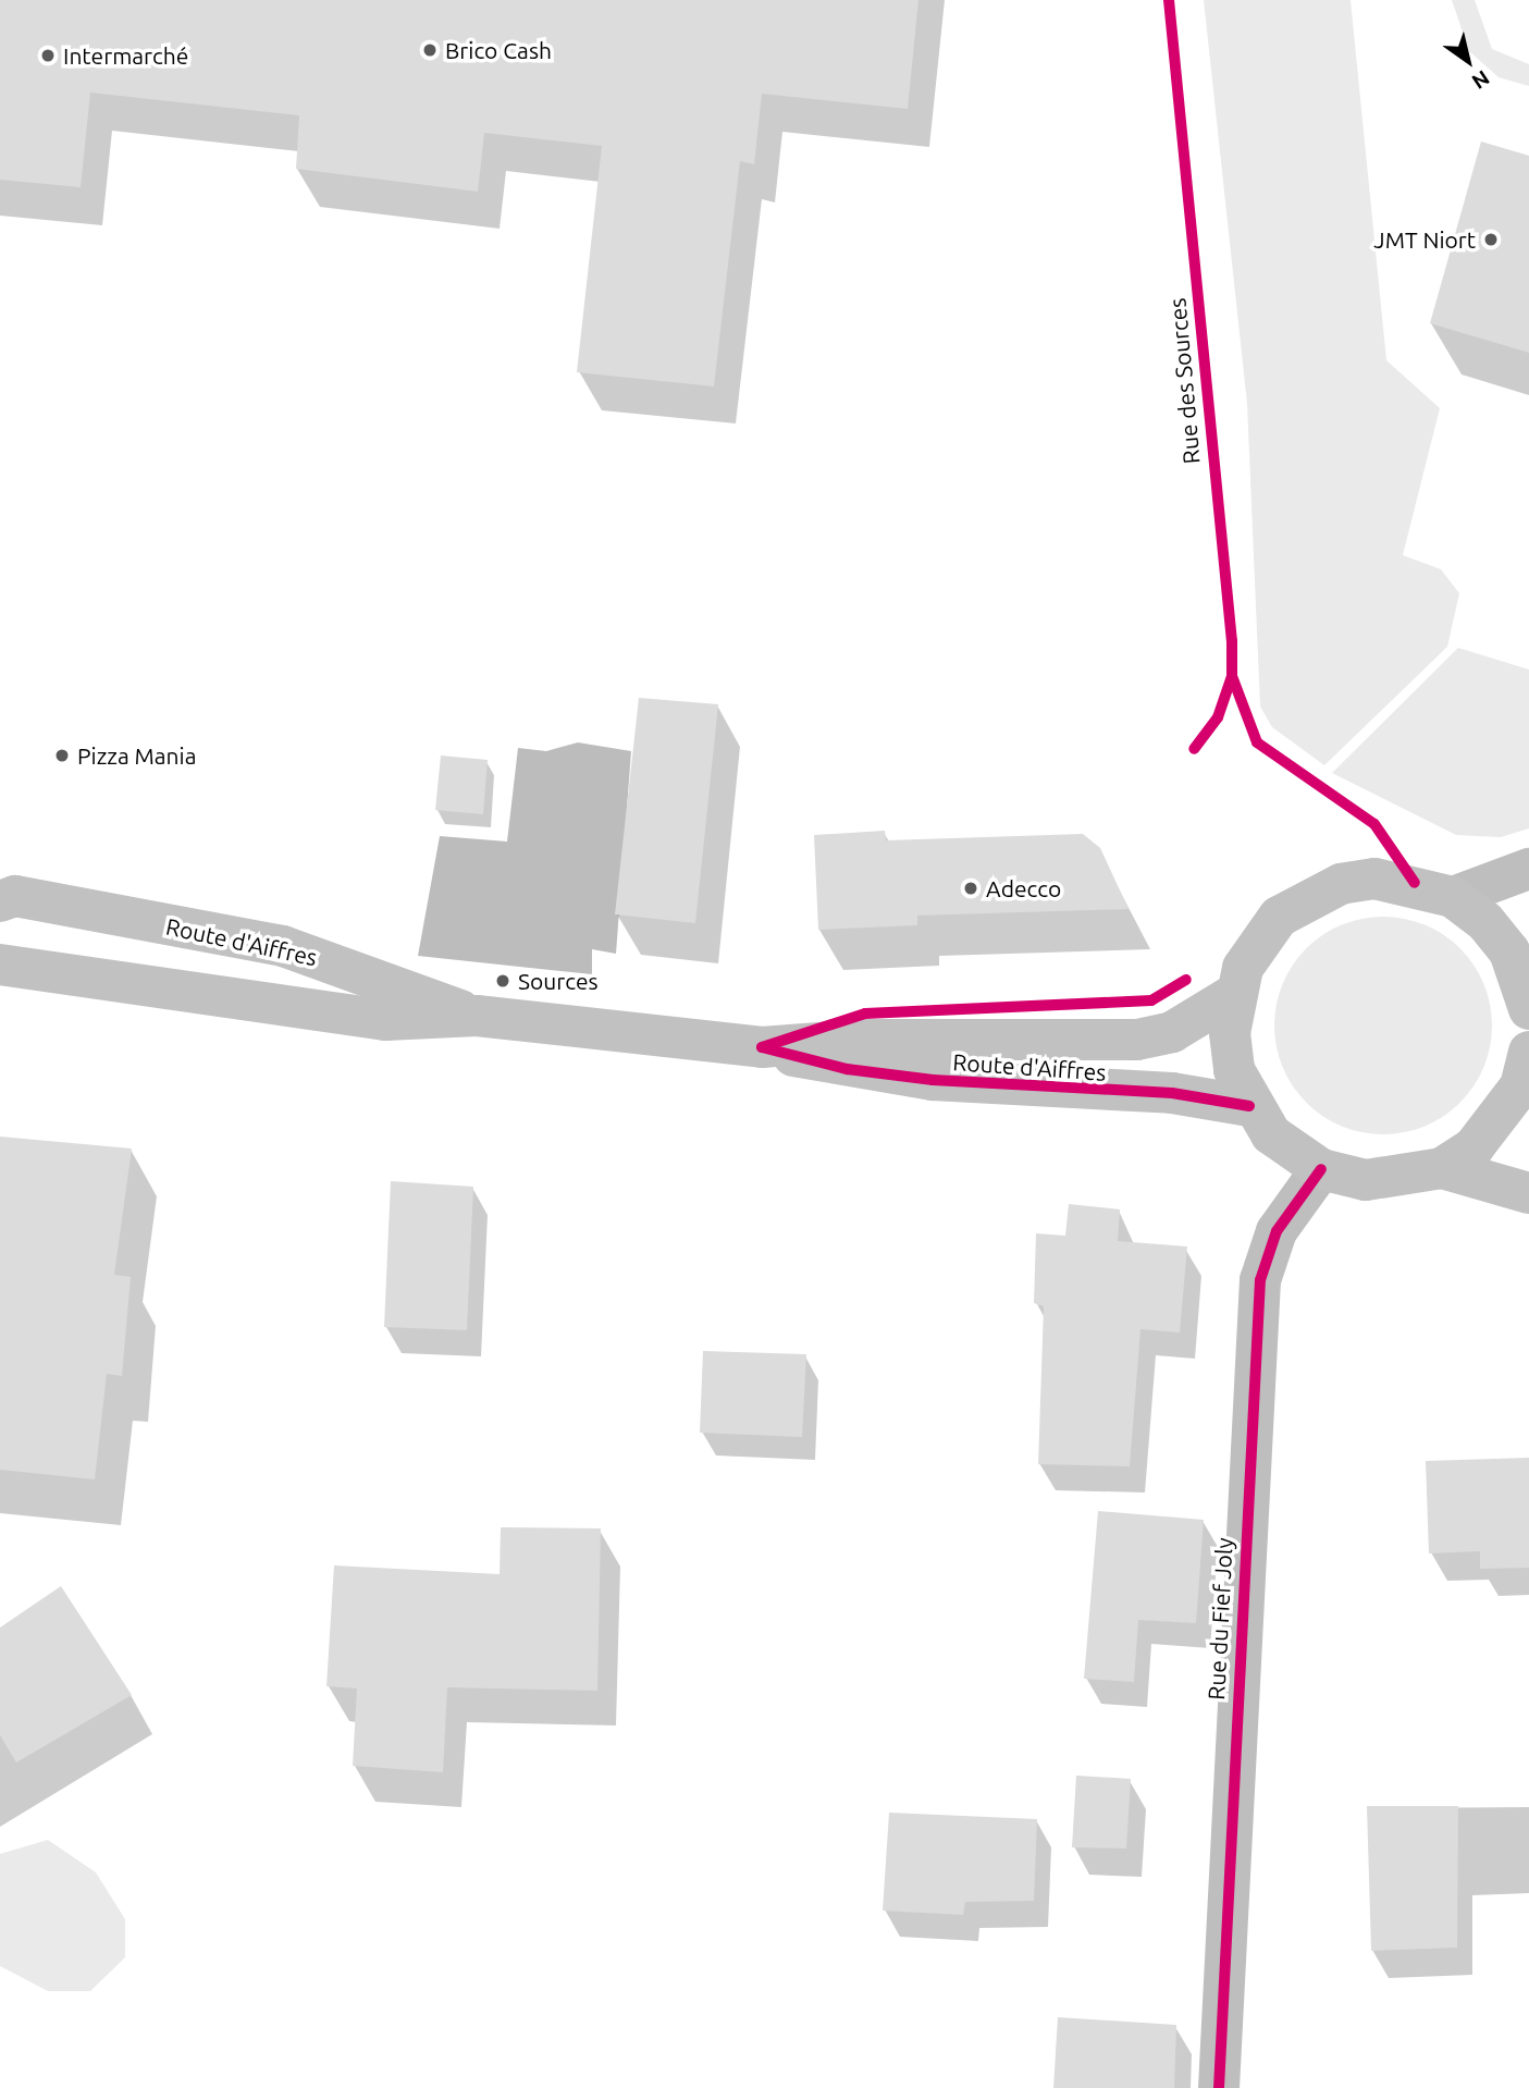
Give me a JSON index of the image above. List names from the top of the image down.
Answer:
{
  "streets": {
    "main road": ["Route d'Aiffres"],
    "street": ["Rue du Fief Joly"],
    "cycle path": ["Rue des Sources"]
  },
  "places": [
    "Brico Cash",
    "Intermarché",
    "JMT Niort",
    "Pizza Mania",
    "Adecco",
    "Sources"
  ],
  "north": "bottom right"
}
